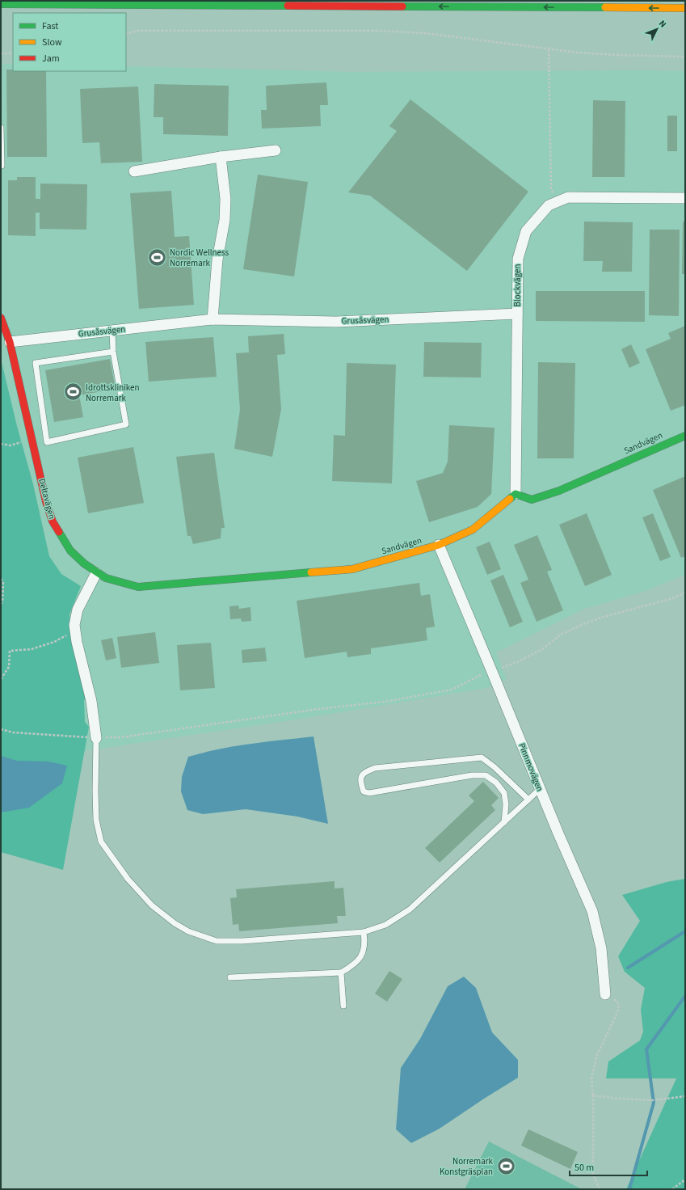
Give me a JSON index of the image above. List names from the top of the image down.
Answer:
{
  "streets": {
    "street": [
      "Blockvägen",
      "Grusåsvägen",
      "Sandvägen",
      "Deltavägen",
      "Pinnmovägen"
    ]
  },
  "crossings": [
    ["Blockvägen", "Grusåsvägen"],
    ["Blockvägen", "Sandvägen"],
    ["Grusåsvägen", "Deltavägen"],
    ["Sandvägen", "Deltavägen"],
    ["Sandvägen", "Pinnmovägen"]
  ],
  "places": {
    "sports": ["Nordic Wellness Norremark", "Idrottskliniken Norremark", "Norremark Konstgräsplan"]
  },
  "legend": ["Fast", "Slow", "Jam"],
  "scale_bar": "50 m",
  "north": "top right"
}
